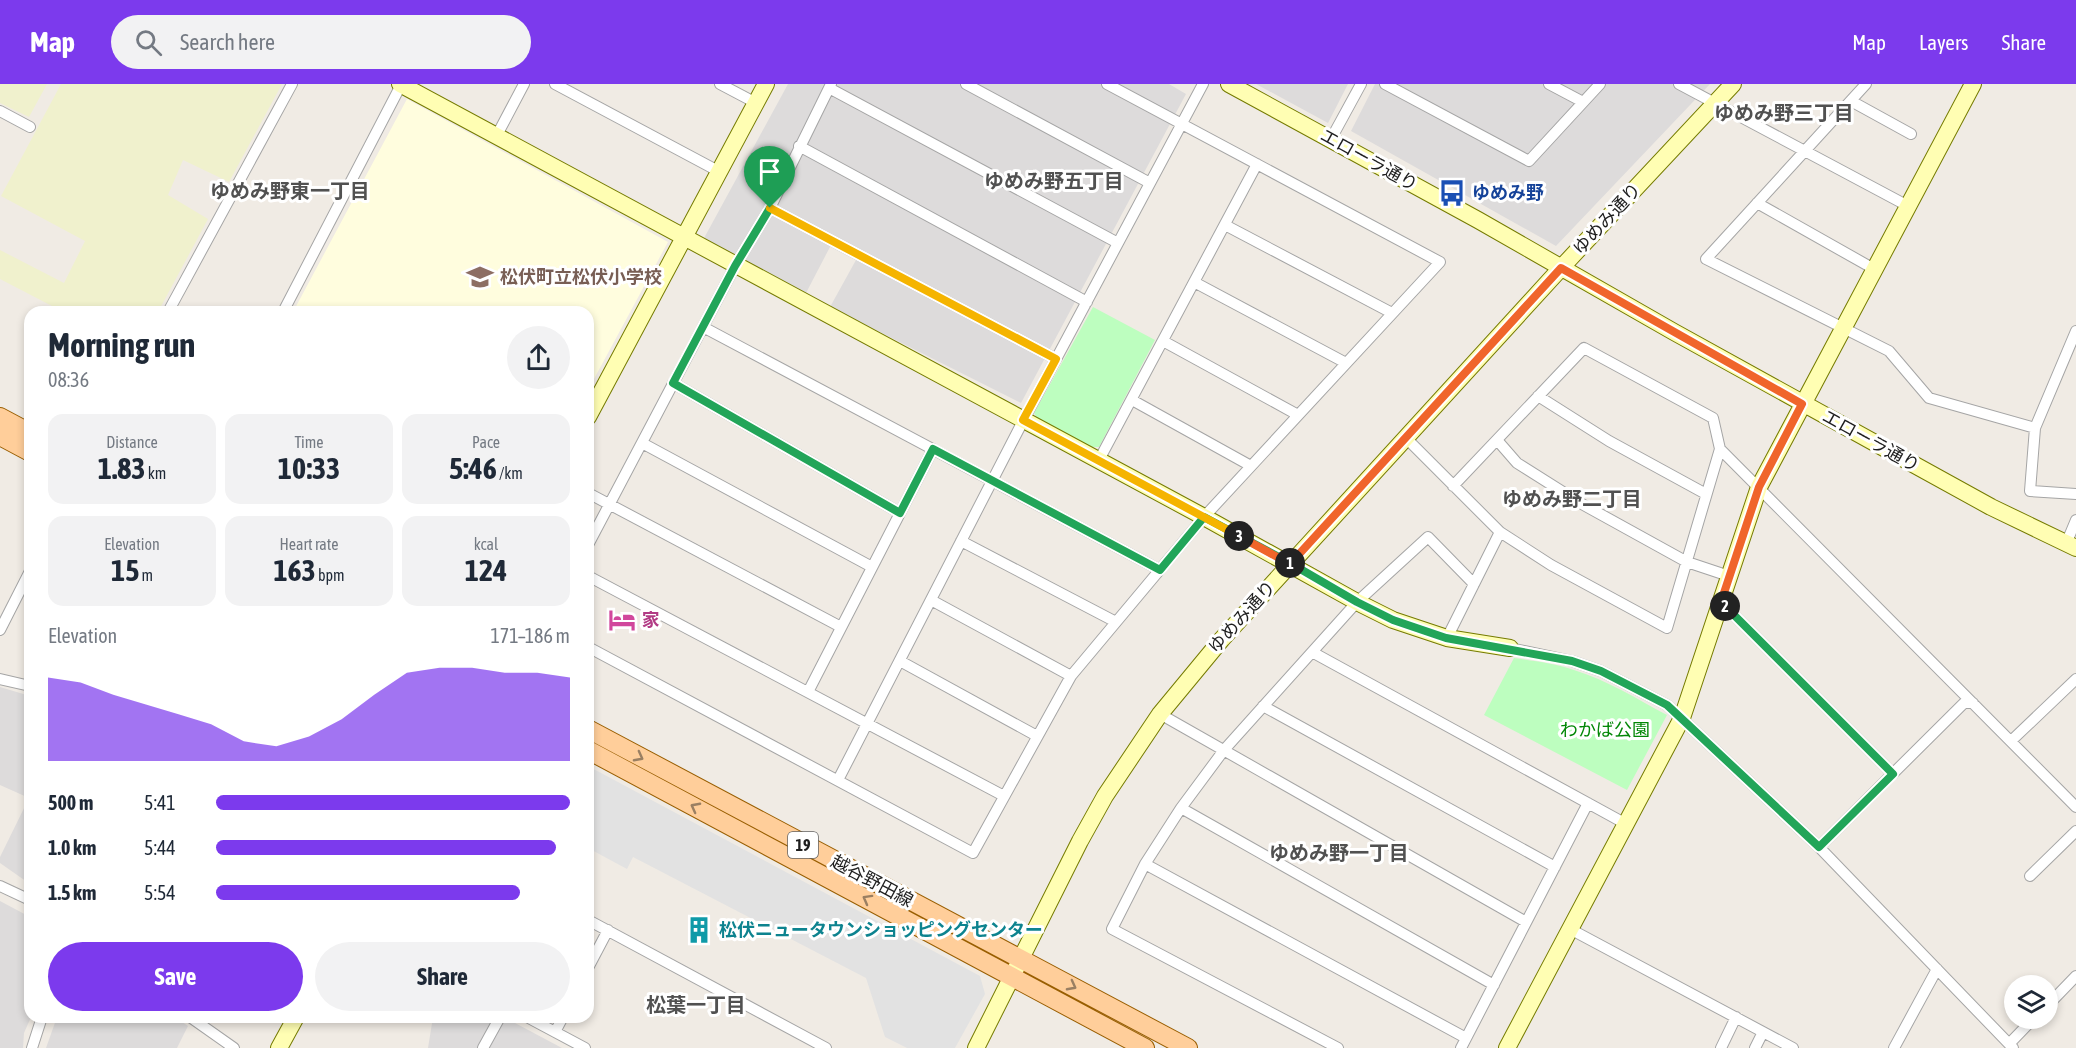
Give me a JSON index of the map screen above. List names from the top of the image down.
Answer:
{
  "streets": {
    "main road": ["19", "越谷野田線"],
    "street": ["エローラ通り", "ゆめみ通り"]
  },
  "crossings": [
    ["エローラ通り", "ゆめみ通り"],
    ["ゆめみ通り", "越谷野田線"]
  ],
  "districts": [
    "ゆめみ野三丁目",
    "ゆめみ野五丁目",
    "ゆめみ野東一丁目",
    "ゆめみ野二丁目",
    "ゆめみ野一丁目",
    "松葉一丁目"
  ],
  "parks": ["わかば公園"],
  "places": {
    "bus stop": ["ゆめみ野"],
    "school or university": ["松伏町立松伏小学校"],
    "hotel": ["家"],
    "building": ["松伏ニュータウンショッピングセンター"]
  },
  "page": {
    "header": "Map",
    "search": "Search here",
    "nav": ["Map", "Layers", "Share"],
    "heading": ["Morning run", "08:36"],
    "stats": [
      ["Distance", "1.83 km"],
      ["Time", "10:33"],
      ["Pace", "5:46 /km"],
      ["Elevation", "15 m"],
      ["Heart rate", "163 bpm"],
      ["kcal", "124"]
    ],
    "pins": ["3", "1", "2"],
    "chart": ["Elevation", "171–186 m"],
    "list": [
      {
        "name": "500 m",
        "note": "5:41"
      },
      {
        "name": "1.0 km",
        "note": "5:44"
      },
      {
        "name": "1.5 km",
        "note": "5:54"
      }
    ],
    "buttons": ["Save", "Share"]
  }
}
